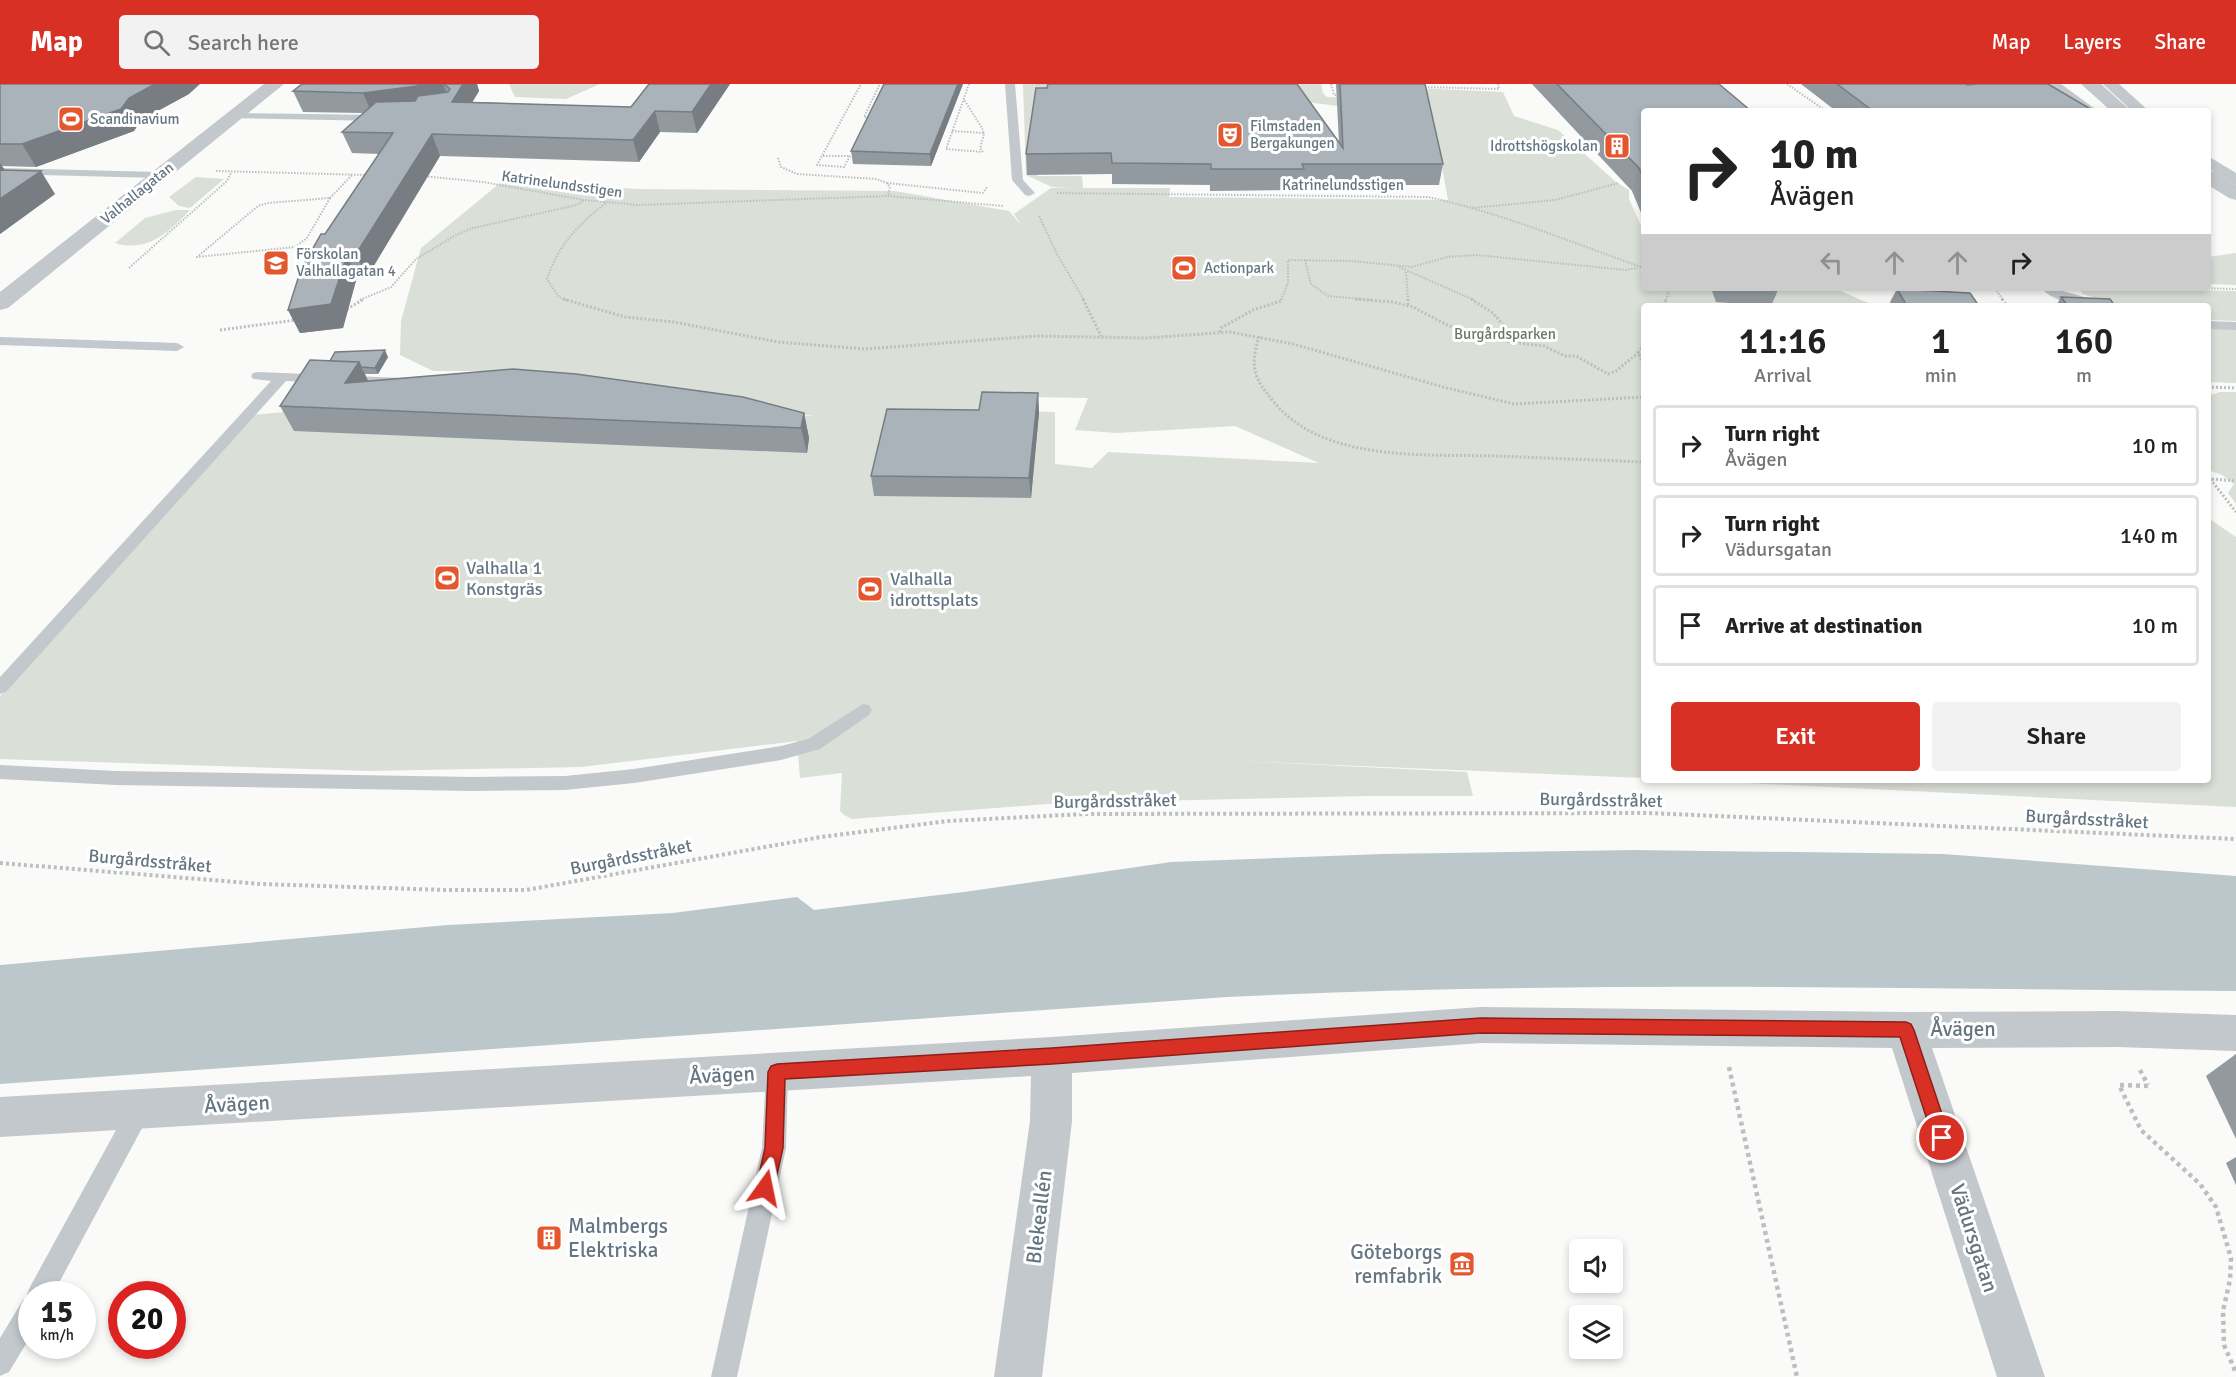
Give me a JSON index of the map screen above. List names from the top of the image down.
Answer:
{
  "streets": {
    "street": [
      "Valhallagatan",
      "Åvägen",
      "Blekeallén",
      "Vädursgatan"
    ],
    "path": ["Katrinelundsstigen", "Burgårdsstråket"]
  },
  "crossings": [
    ["Åvägen", "Blekeallén"],
    ["Åvägen", "Vädursgatan"]
  ],
  "parks": ["Burgårdsparken"],
  "places": {
    "sports": [
      "Scandinavium",
      "Actionpark",
      "Valhalla 1 Konstgräs",
      "Valhalla idrottsplats"
    ],
    "theatre": ["Filmstaden Bergakungen"],
    "building": ["Idrottshögskolan", "Malmbergs Elektriska"],
    "school or university": ["Förskolan Valhallagatan 4"],
    "museum": ["Göteborgs remfabrik"]
  },
  "page": {
    "header": "Map",
    "search": "Search here",
    "nav": ["Map", "Layers", "Share"],
    "turn": ["10 m", "Åvägen"],
    "eta": [
      "11:16",
      "Arrival",
      "1",
      "min",
      "160",
      "m"
    ],
    "list": [
      {
        "name": "Turn right",
        "note": "Åvägen",
        "value": "10 m"
      },
      {
        "name": "Turn right",
        "note": "Vädursgatan",
        "value": "140 m"
      },
      {
        "name": "Arrive at destination",
        "value": "10 m"
      }
    ],
    "buttons": ["Exit", "Share"],
    "speed": "15 km/h",
    "limit": "20"
  }
}
